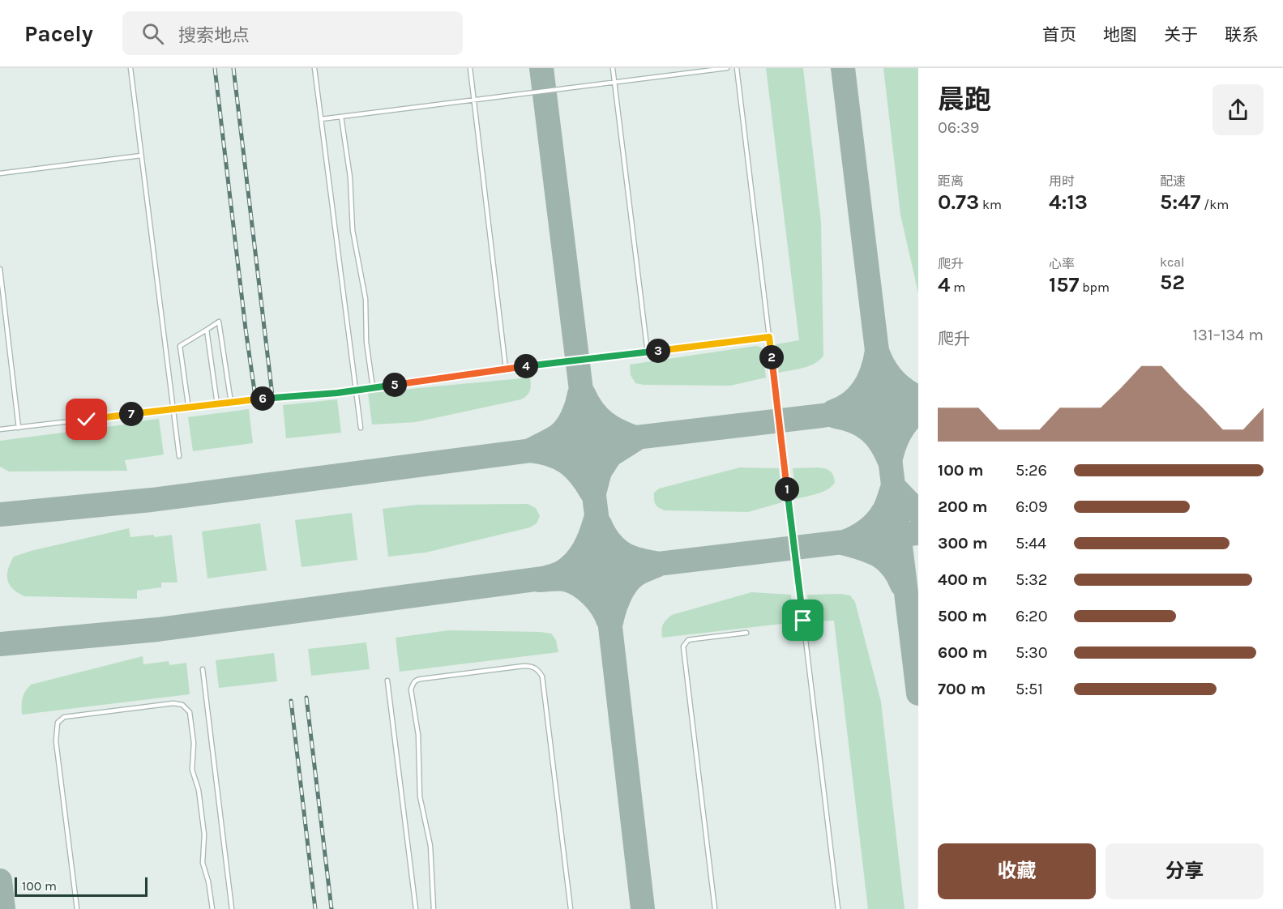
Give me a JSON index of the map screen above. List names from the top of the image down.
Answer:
{
  "scale_bar": "100 m",
  "page": {
    "header": "Pacely",
    "search": "搜索地点",
    "nav": [
      "首页",
      "地图",
      "关于",
      "联系"
    ],
    "heading": ["晨跑", "06:39"],
    "stats": [
      ["距离", "0.73 km"],
      ["用时", "4:13"],
      ["配速", "5:47 /km"],
      ["爬升", "4 m"],
      ["心率", "157 bpm"],
      ["kcal", "52"]
    ],
    "chart": ["爬升", "131–134 m"],
    "pins": [
      "3",
      "2",
      "4",
      "5",
      "6",
      "7",
      "1"
    ],
    "list": [
      {
        "name": "100 m",
        "note": "5:26"
      },
      {
        "name": "200 m",
        "note": "6:09"
      },
      {
        "name": "300 m",
        "note": "5:44"
      },
      {
        "name": "400 m",
        "note": "5:32"
      },
      {
        "name": "500 m",
        "note": "6:20"
      },
      {
        "name": "600 m",
        "note": "5:30"
      },
      {
        "name": "700 m",
        "note": "5:51"
      }
    ],
    "buttons": ["收藏", "分享"],
    "scale": "100 m"
  }
}
